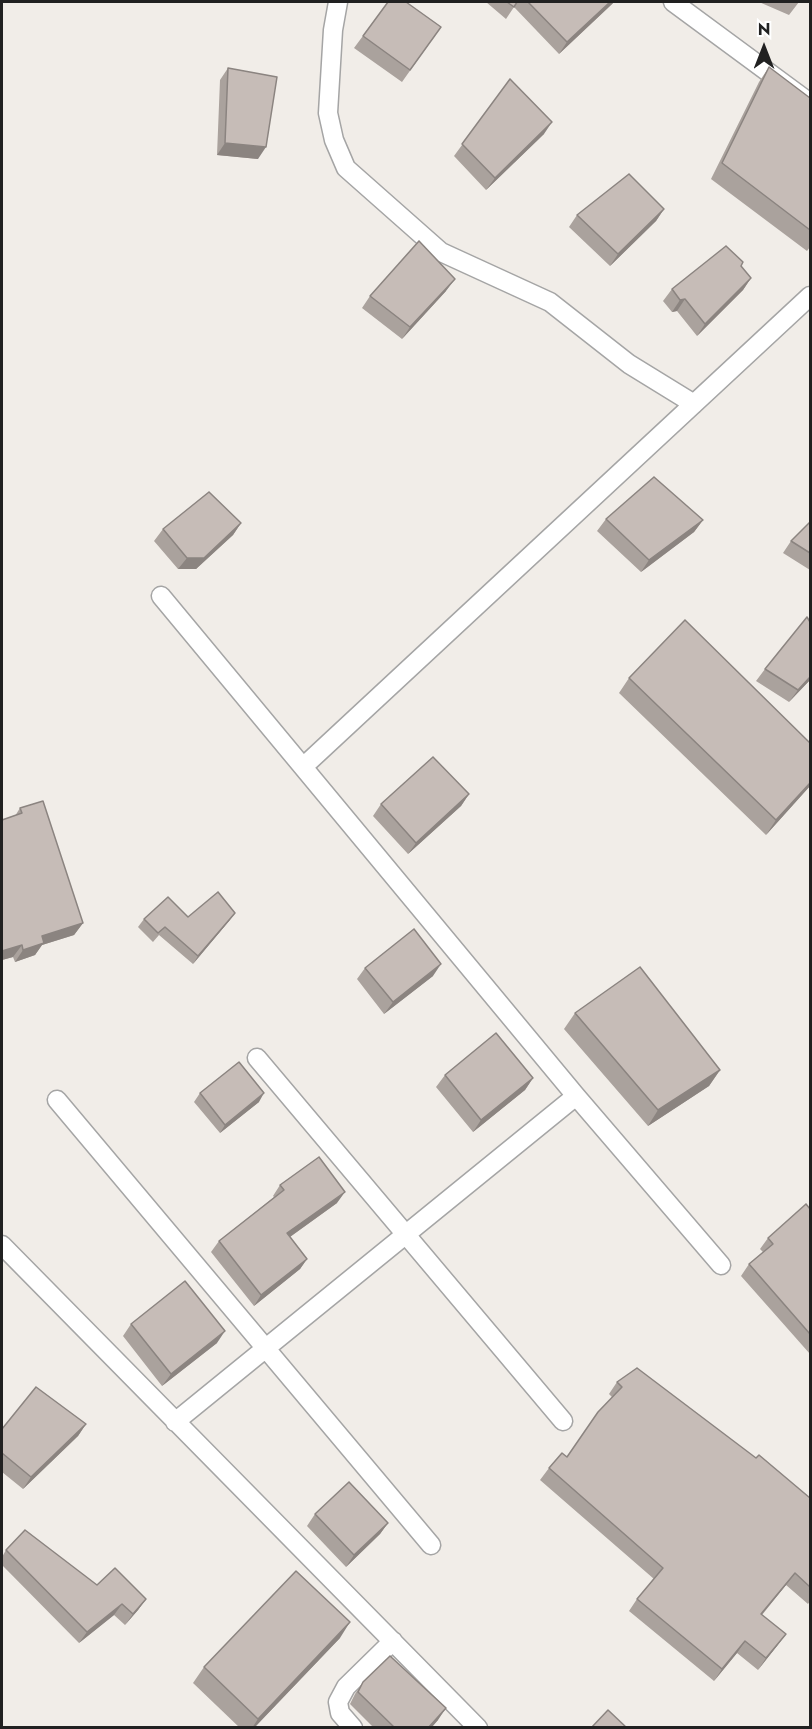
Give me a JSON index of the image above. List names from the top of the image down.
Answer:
{
  "north": "top"
}
